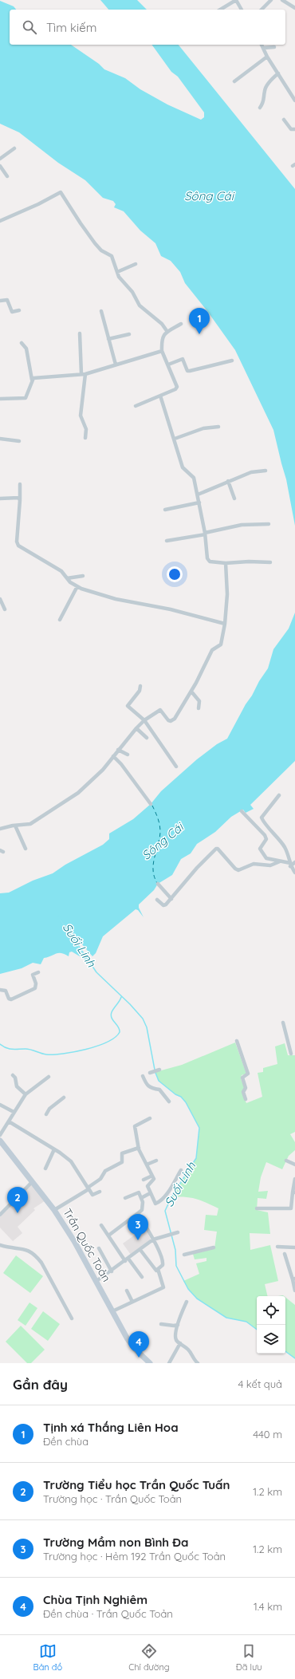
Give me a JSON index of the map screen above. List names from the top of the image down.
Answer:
{
  "streets": {
    "main road": ["Trần Quốc Toản"]
  },
  "water": ["Sông Cái", "Suối Linh"],
  "page": {
    "search": "Tìm kiếm",
    "pins": [
      "1",
      "2",
      "3",
      "4"
    ],
    "heading": ["Gần đây", "4 kết quả"],
    "list": [
      {
        "mark": "1",
        "name": "Tịnh xá Thắng Liên Hoa",
        "note": "Đền chùa",
        "value": "440 m"
      },
      {
        "mark": "2",
        "name": "Trường Tiểu học Trần Quốc Tuấn",
        "note": "Trường học · Trần Quốc Toản",
        "value": "1.2 km"
      },
      {
        "mark": "3",
        "name": "Trường Mầm non Bình Đa",
        "note": "Trường học · Hẻm 192 Trần Quốc Toản",
        "value": "1.2 km"
      },
      {
        "mark": "4",
        "name": "Chùa Tịnh Nghiêm",
        "note": "Đền chùa · Trần Quốc Toản",
        "value": "1.4 km"
      }
    ],
    "nav": ["Bản đồ", "Chỉ đường", "Đã lưu"]
  }
}
